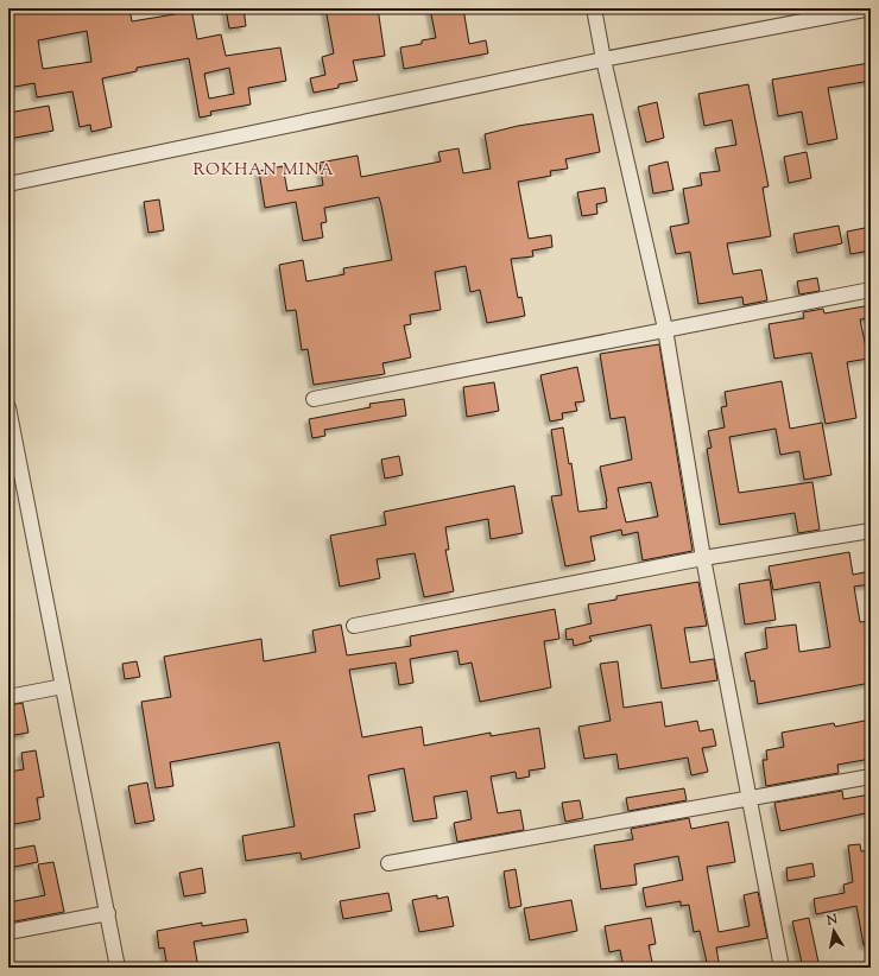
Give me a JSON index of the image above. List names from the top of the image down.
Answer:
{
  "districts": ["ROKHAN MINA"],
  "north": "top"
}
